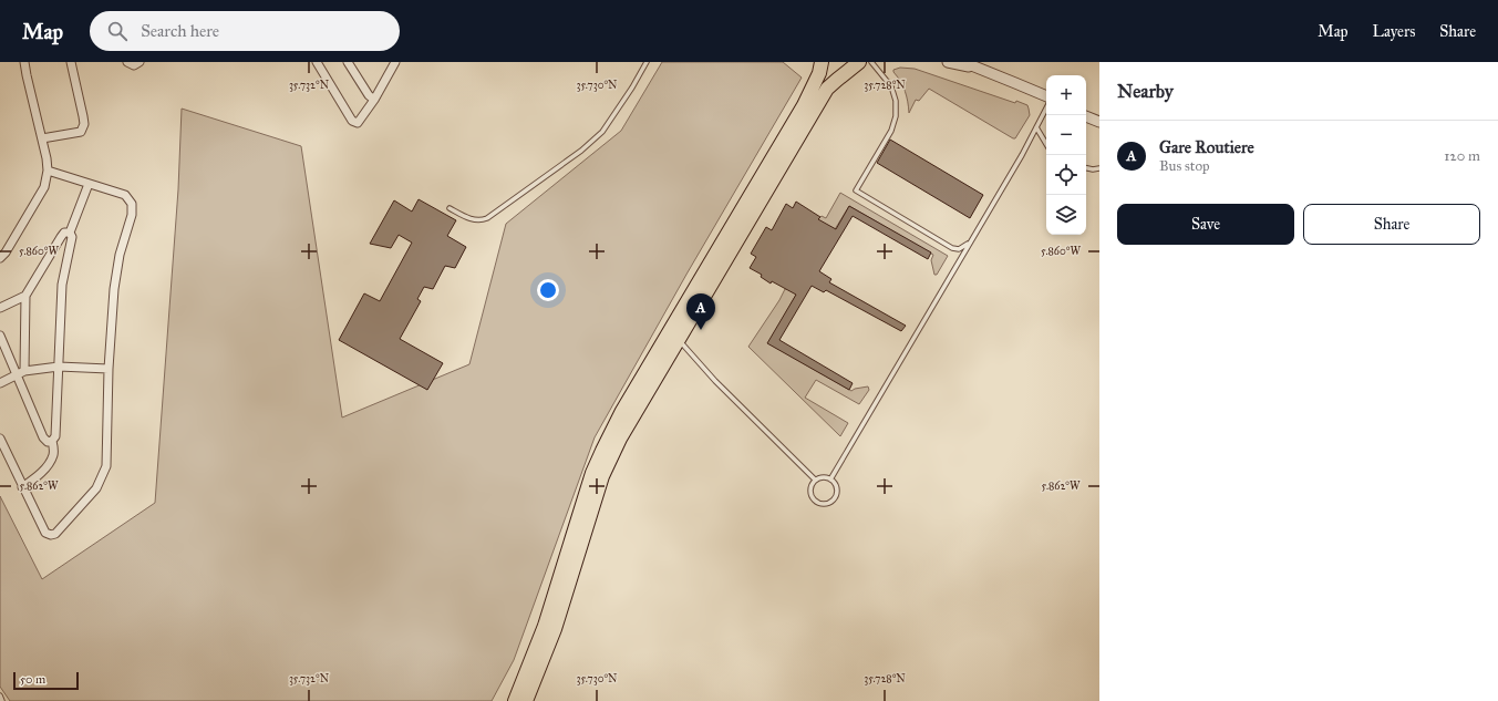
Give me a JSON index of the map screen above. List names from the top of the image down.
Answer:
{
  "scale_bar": "50 m",
  "page": {
    "header": "Map",
    "search": "Search here",
    "nav": ["Map", "Layers", "Share"],
    "heading": "Nearby",
    "map_buttons": ["+", "−"],
    "list": [
      {
        "mark": "A",
        "name": "Gare Routiere",
        "note": "Bus stop",
        "value": "120 m"
      }
    ],
    "buttons": ["Save", "Share"],
    "pins": "A",
    "scale": "50 m"
  },
  "coordinates": [
    "35.732°N",
    "35.730°N",
    "35.728°N",
    "5.860°W",
    "5.862°W"
  ]
}
